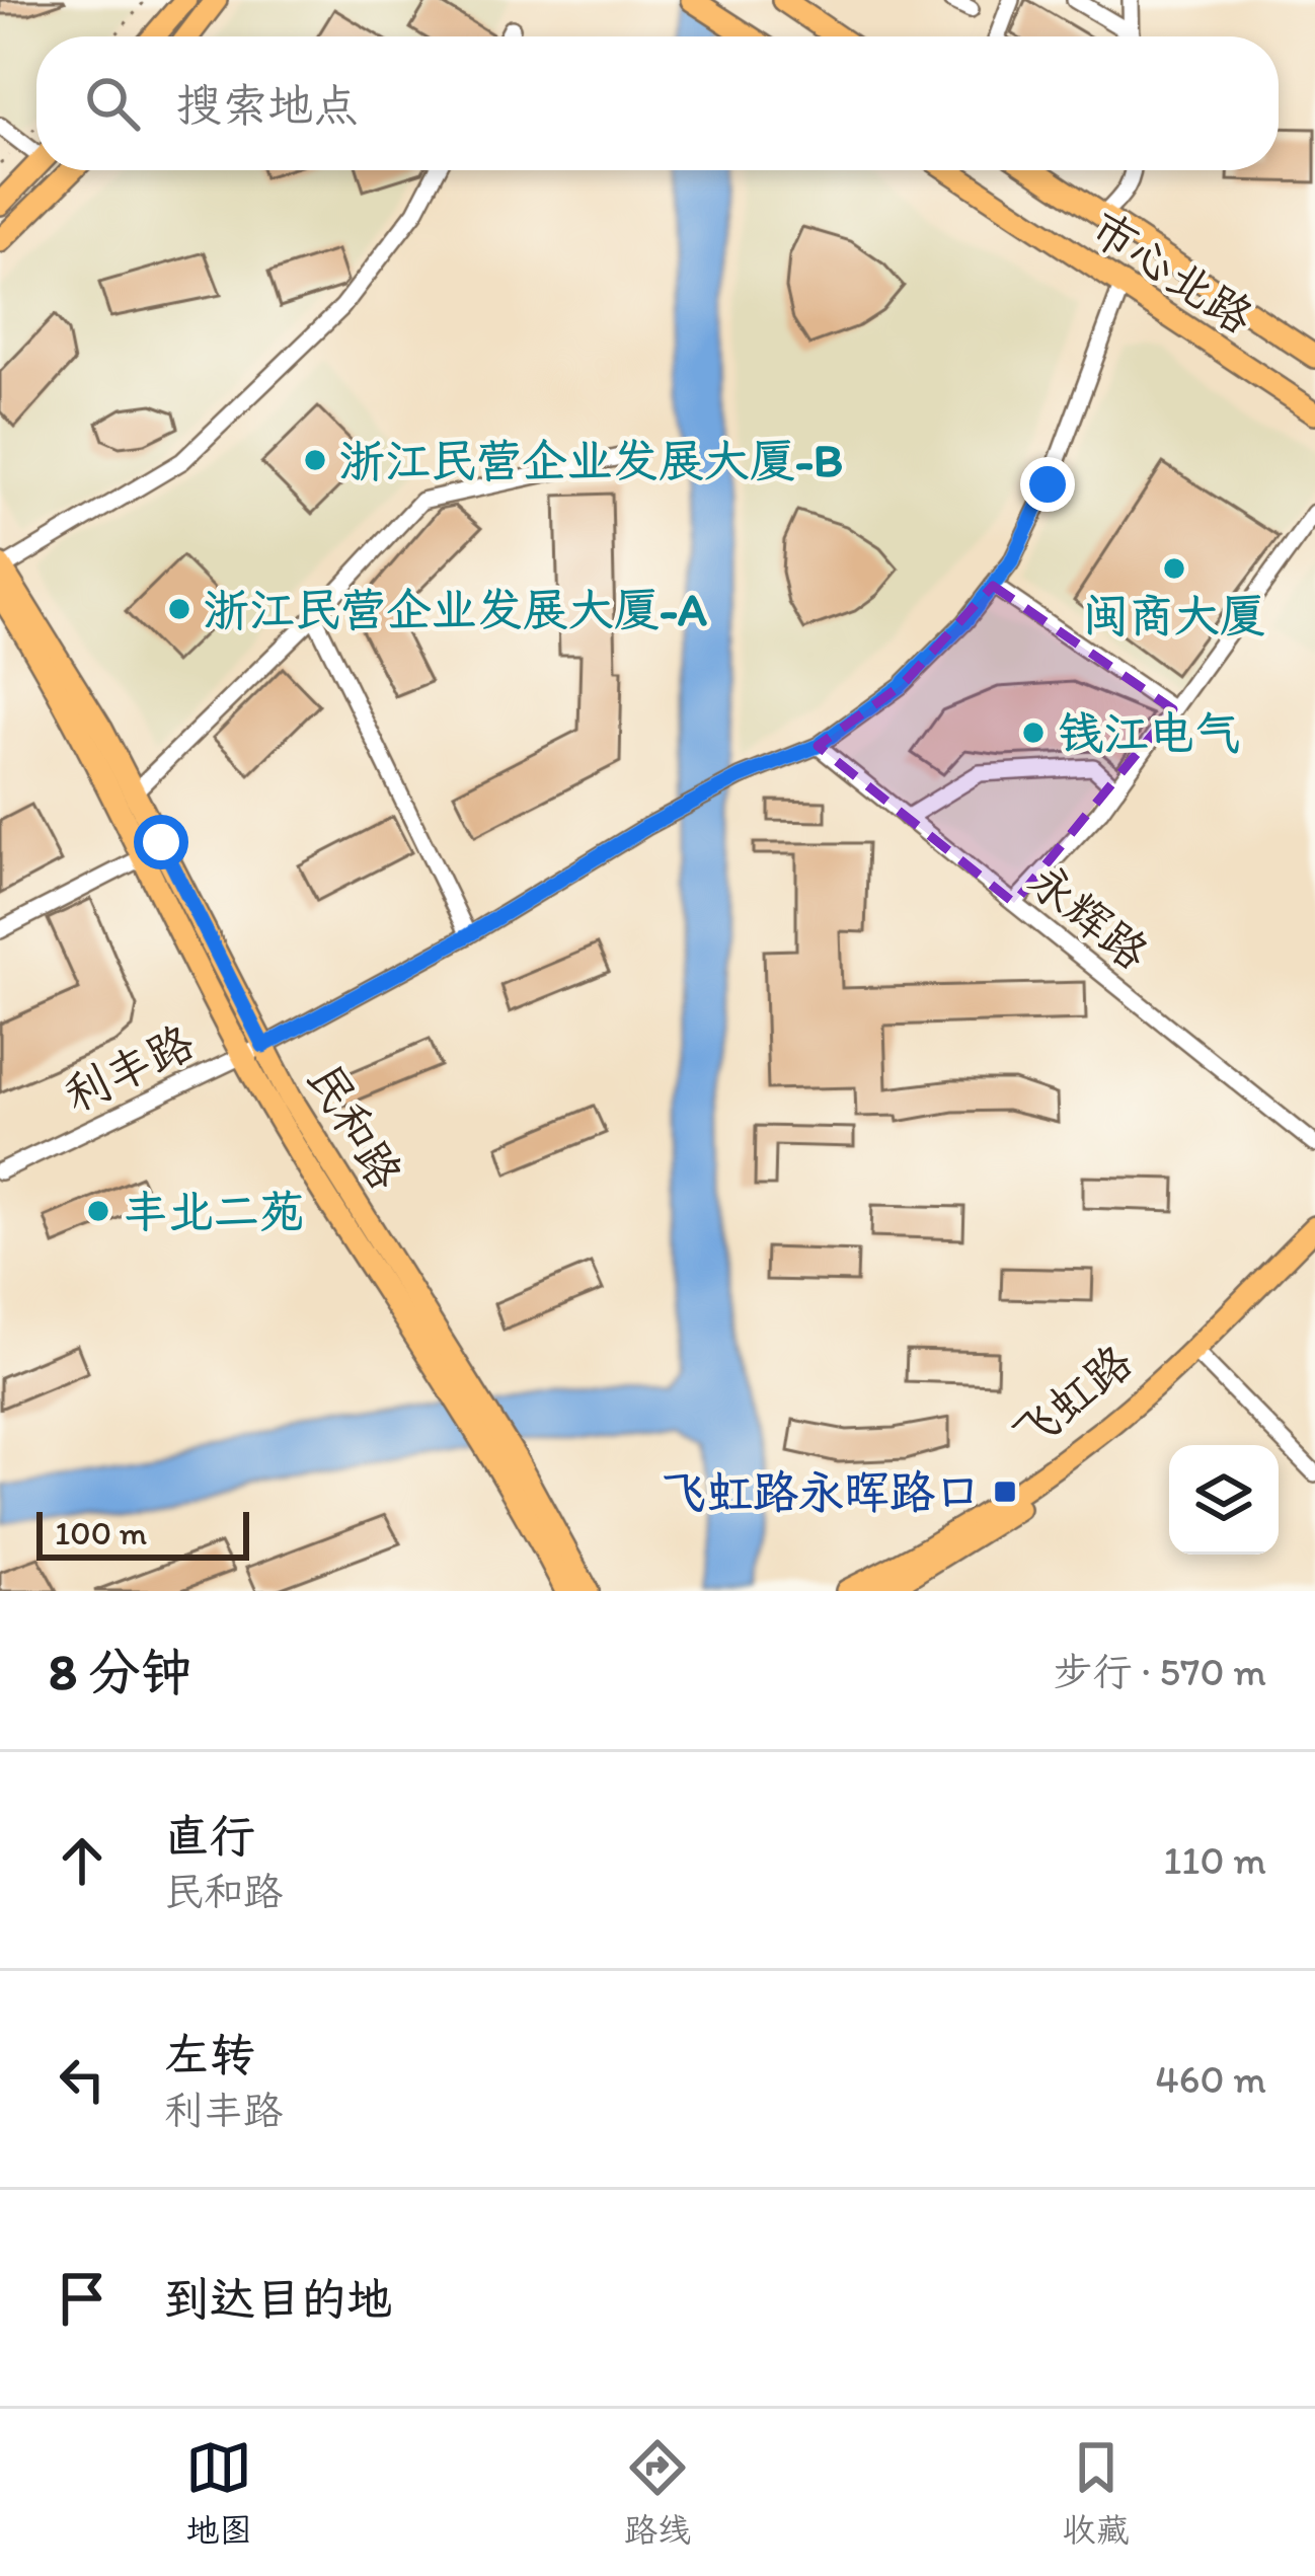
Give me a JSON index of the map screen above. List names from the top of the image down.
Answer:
{
  "streets": {
    "main road": ["市心北路", "民和路", "飞虹路"],
    "street": ["永辉路", "利丰路"]
  },
  "crossings": [
    ["市心北路", "利丰路"],
    ["永辉路", "利丰路"],
    ["利丰路", "民和路"]
  ],
  "places": {
    "other": [
      "浙江民营企业发展大厦-B",
      "闽商大厦",
      "浙江民营企业发展大厦-A",
      "钱江电气",
      "丰北二苑"
    ],
    "transit": ["飞虹路永晖路口"]
  },
  "scale_bar": "100 m",
  "page": {
    "search": "搜索地点",
    "scale": "100 m",
    "heading": ["8 分钟", "步行 · 570 m"],
    "list": [
      ["直行", "民和路", "110 m"],
      ["左转", "利丰路", "460 m"],
      "到达目的地"
    ],
    "nav": ["地图", "路线", "收藏"]
  }
}
